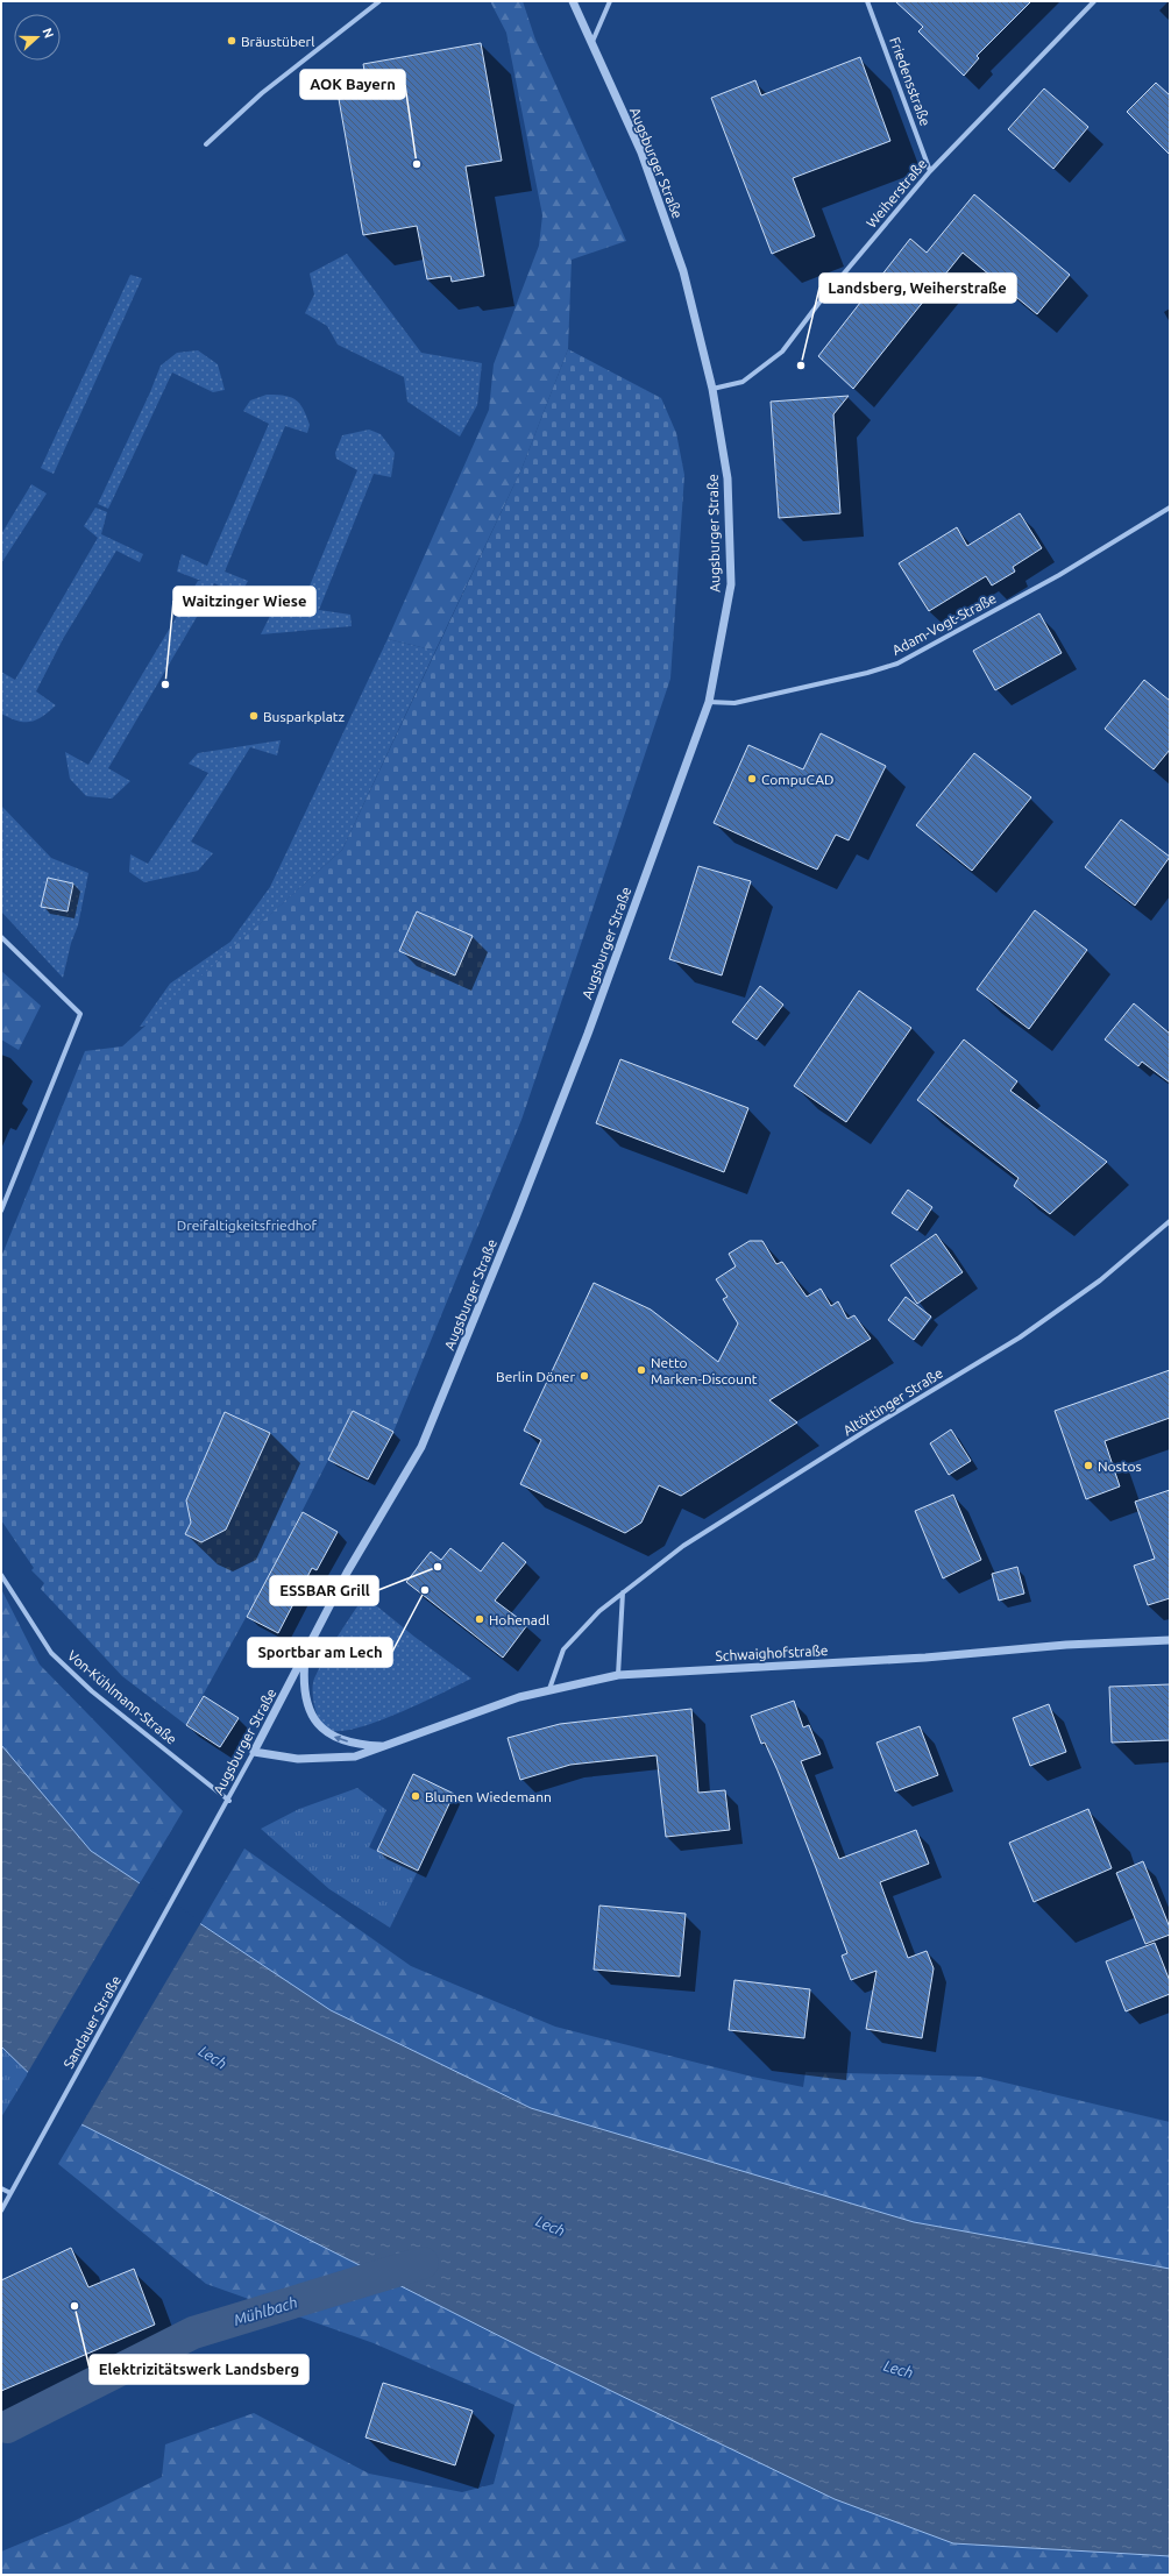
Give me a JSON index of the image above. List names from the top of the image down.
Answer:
{
  "streets": {
    "street": [
      "Friedensstraße",
      "Augsburger Straße",
      "Weiherstraße",
      "Adam-Vogt-Straße",
      "Altöttinger Straße",
      "Schwaighofstraße",
      "Von-Kühlmann-Straße",
      "Sandauer Straße"
    ]
  },
  "crossings": [
    ["Friedensstraße", "Weiherstraße"],
    ["Augsburger Straße", "Weiherstraße"],
    ["Augsburger Straße", "Adam-Vogt-Straße"],
    ["Augsburger Straße", "Schwaighofstraße"],
    ["Augsburger Straße", "Von-Kühlmann-Straße"],
    ["Augsburger Straße", "Sandauer Straße"],
    ["Altöttinger Straße", "Schwaighofstraße"]
  ],
  "water": ["Lech", "Mühlbach"],
  "parks": ["Dreifaltigkeitsfriedhof"],
  "places": [
    "Bräustüberl",
    "AOK Bayern",
    "Landsberg, Weiherstraße",
    "Waitzinger Wiese",
    "Busparkplatz",
    "CompuCAD",
    "Netto Marken-Discount",
    "Berlin Döner",
    "Nostos",
    "ESSBAR Grill",
    "Sportbar am Lech",
    "Hohenadl",
    "Blumen Wiedemann",
    "Elektrizitätswerk Landsberg"
  ],
  "north": "right"
}
